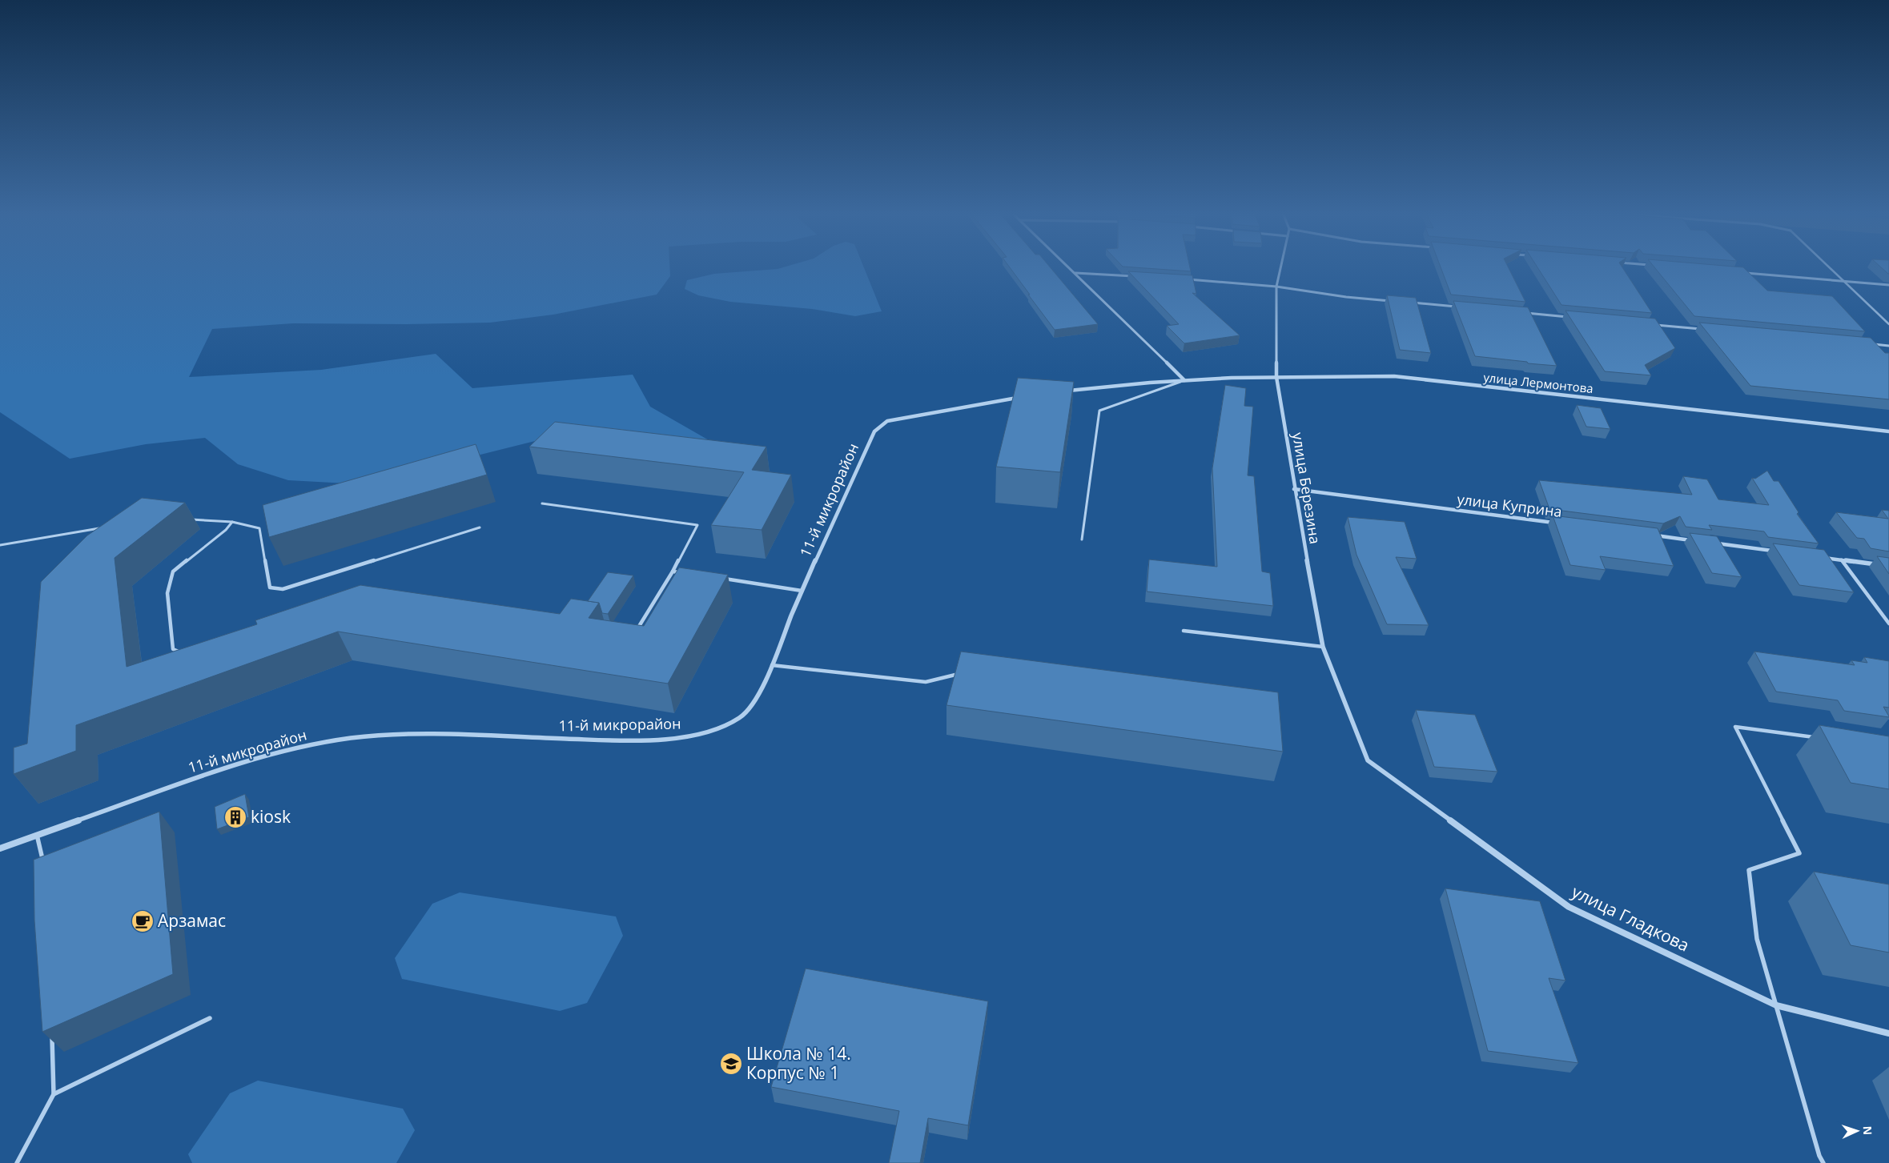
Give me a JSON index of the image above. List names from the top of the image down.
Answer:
{
  "streets": {
    "street": [
      "улица Лермонтова",
      "улица Березина",
      "11-й микрорайон",
      "улица Куприна",
      "улица Гладкова"
    ]
  },
  "crossings": [
    ["улица Лермонтова", "улица Березина"],
    ["улица Березина", "улица Куприна"],
    ["улица Березина", "улица Гладкова"]
  ],
  "places": {
    "building": ["kiosk"],
    "cafe": ["Арзамас"],
    "school or university": ["Школа № 14. Корпус № 1"]
  },
  "north": "right"
}
